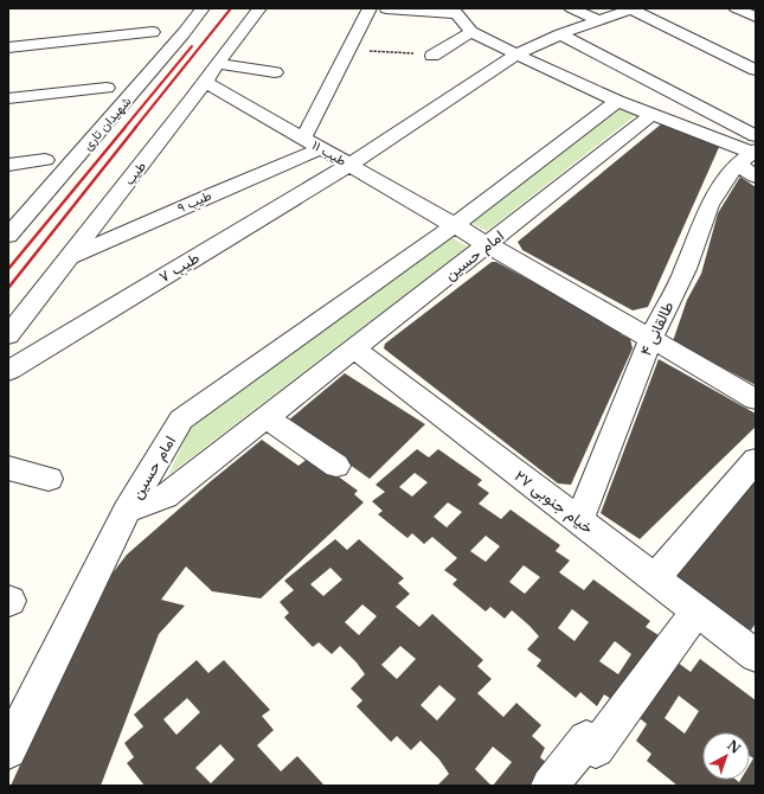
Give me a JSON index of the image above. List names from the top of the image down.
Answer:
{
  "streets": {
    "street": [
      "شهیدان تاری",
      "طیب ۱۱",
      "طیب",
      "طیب ۹",
      "امام حسین",
      "طیب ۷",
      "طالقانی ۴",
      "خیام جنوبی ۲۷"
    ]
  },
  "crossings": [
    ["طیب ۱۱", "طیب"],
    ["طیب ۱۱", "طیب ۹"],
    ["طیب ۱۱", "امام حسین"],
    ["طیب ۱۱", "طیب ۷"],
    ["طیب ۱۱", "طالقانی ۴"],
    ["طیب", "طیب ۹"],
    ["امام حسین", "خیام جنوبی ۲۷"],
    ["طالقانی ۴", "خیام جنوبی ۲۷"]
  ],
  "north": "top right"
}
